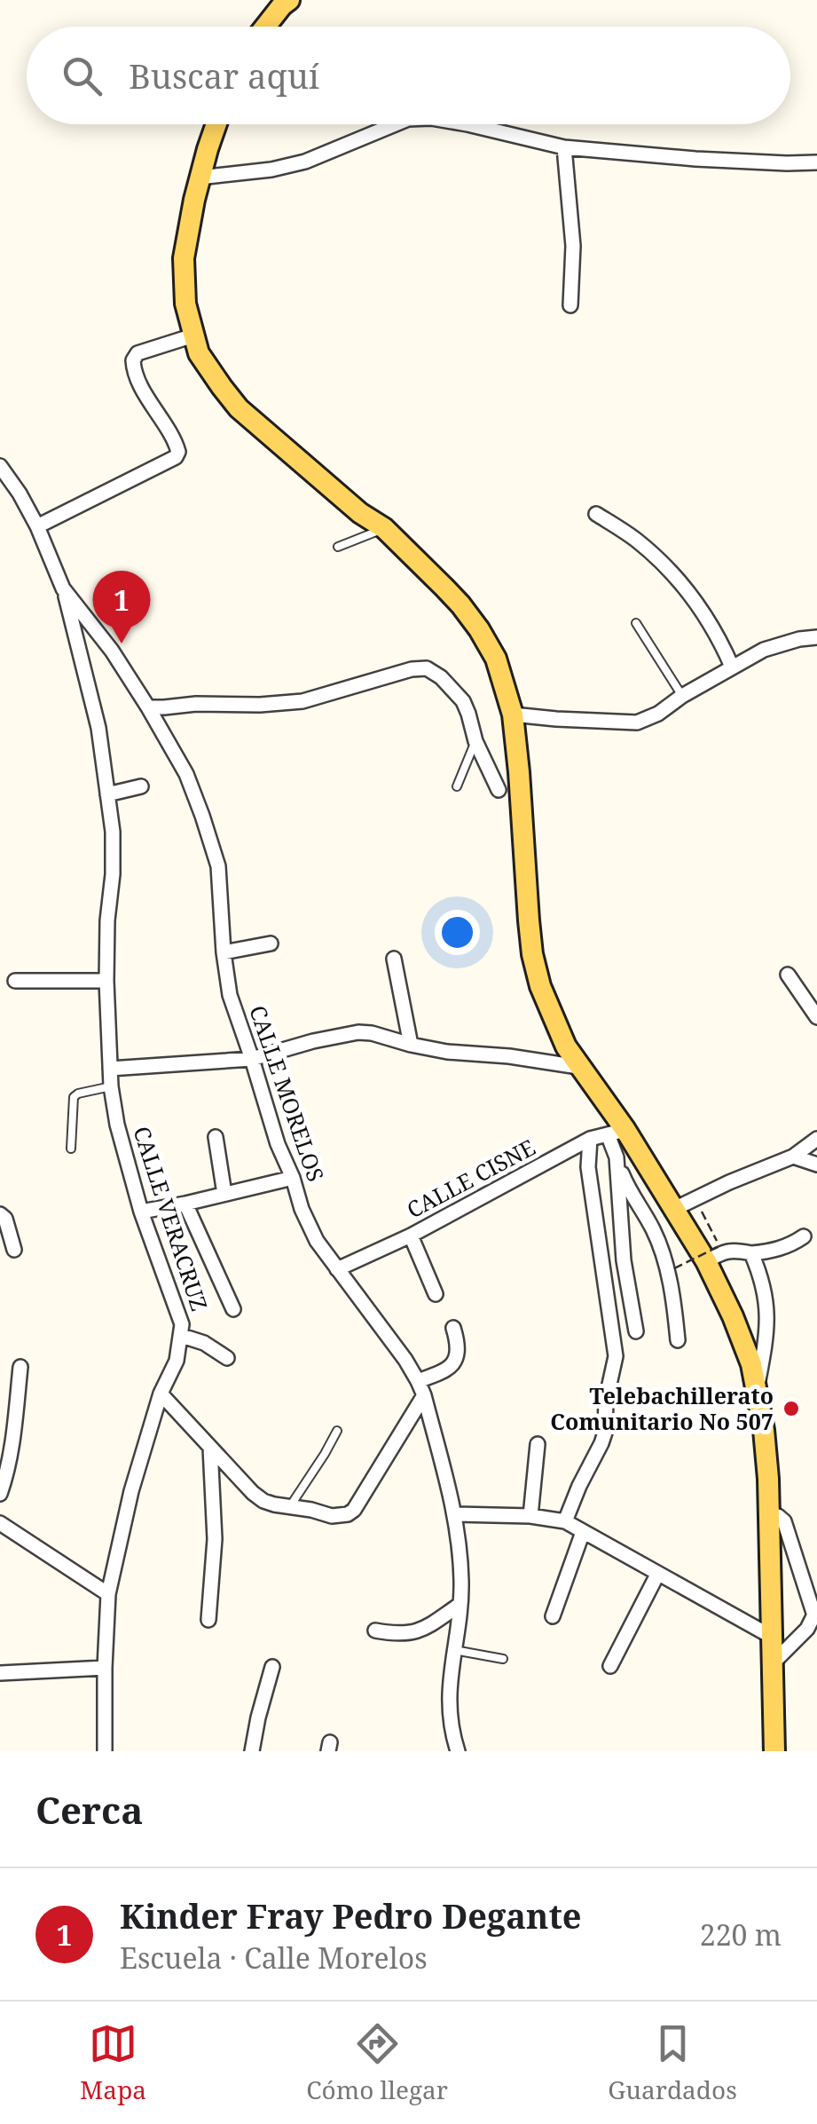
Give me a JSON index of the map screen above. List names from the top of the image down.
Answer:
{
  "streets": {
    "street": ["CALLE MORELOS", "CALLE CISNE", "CALLE VERACRUZ"]
  },
  "crossings": [
    ["CALLE MORELOS", "CALLE CISNE"],
    ["CALLE MORELOS", "CALLE VERACRUZ"]
  ],
  "places": ["Telebachillerato Comunitario No 507"],
  "page": {
    "search": "Buscar aquí",
    "pins": "1",
    "heading": "Cerca",
    "list": [
      {
        "mark": "1",
        "name": "Kinder Fray Pedro Degante",
        "note": "Escuela · Calle Morelos",
        "value": "220 m"
      }
    ],
    "nav": ["Mapa", "Cómo llegar", "Guardados"]
  }
}
